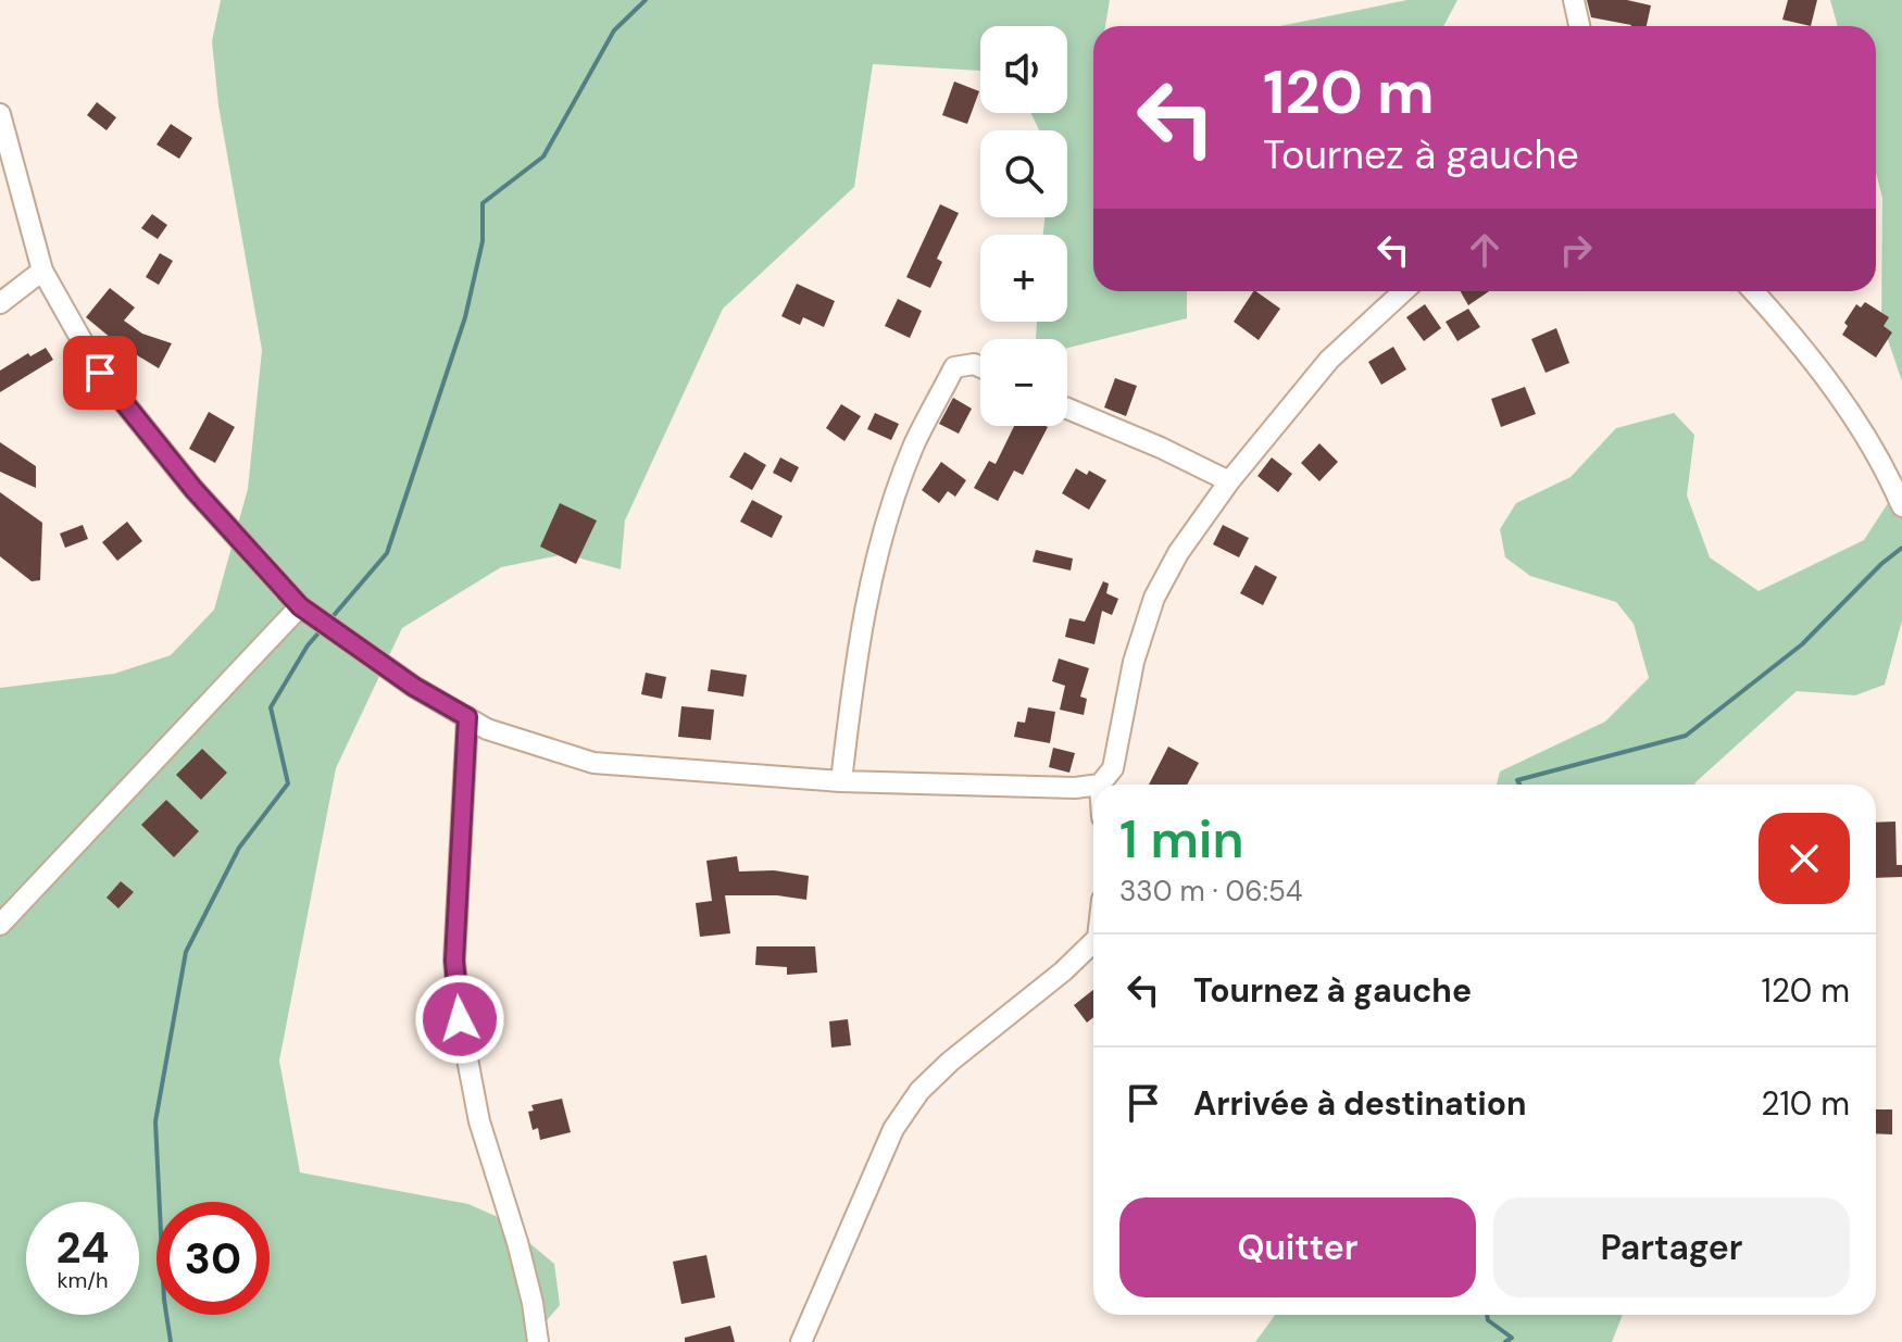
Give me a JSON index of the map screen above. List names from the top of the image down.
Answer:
{
  "page": {
    "map_buttons": ["+", "−"],
    "turn": ["120 m", "Tournez à gauche"],
    "heading": ["1 min", "330 m · 06:54"],
    "list": [
      {
        "name": "Tournez à gauche",
        "value": "120 m"
      },
      {
        "name": "Arrivée à destination",
        "value": "210 m"
      }
    ],
    "buttons": ["Quitter", "Partager"],
    "speed": "24 km/h",
    "limit": "30"
  }
}
